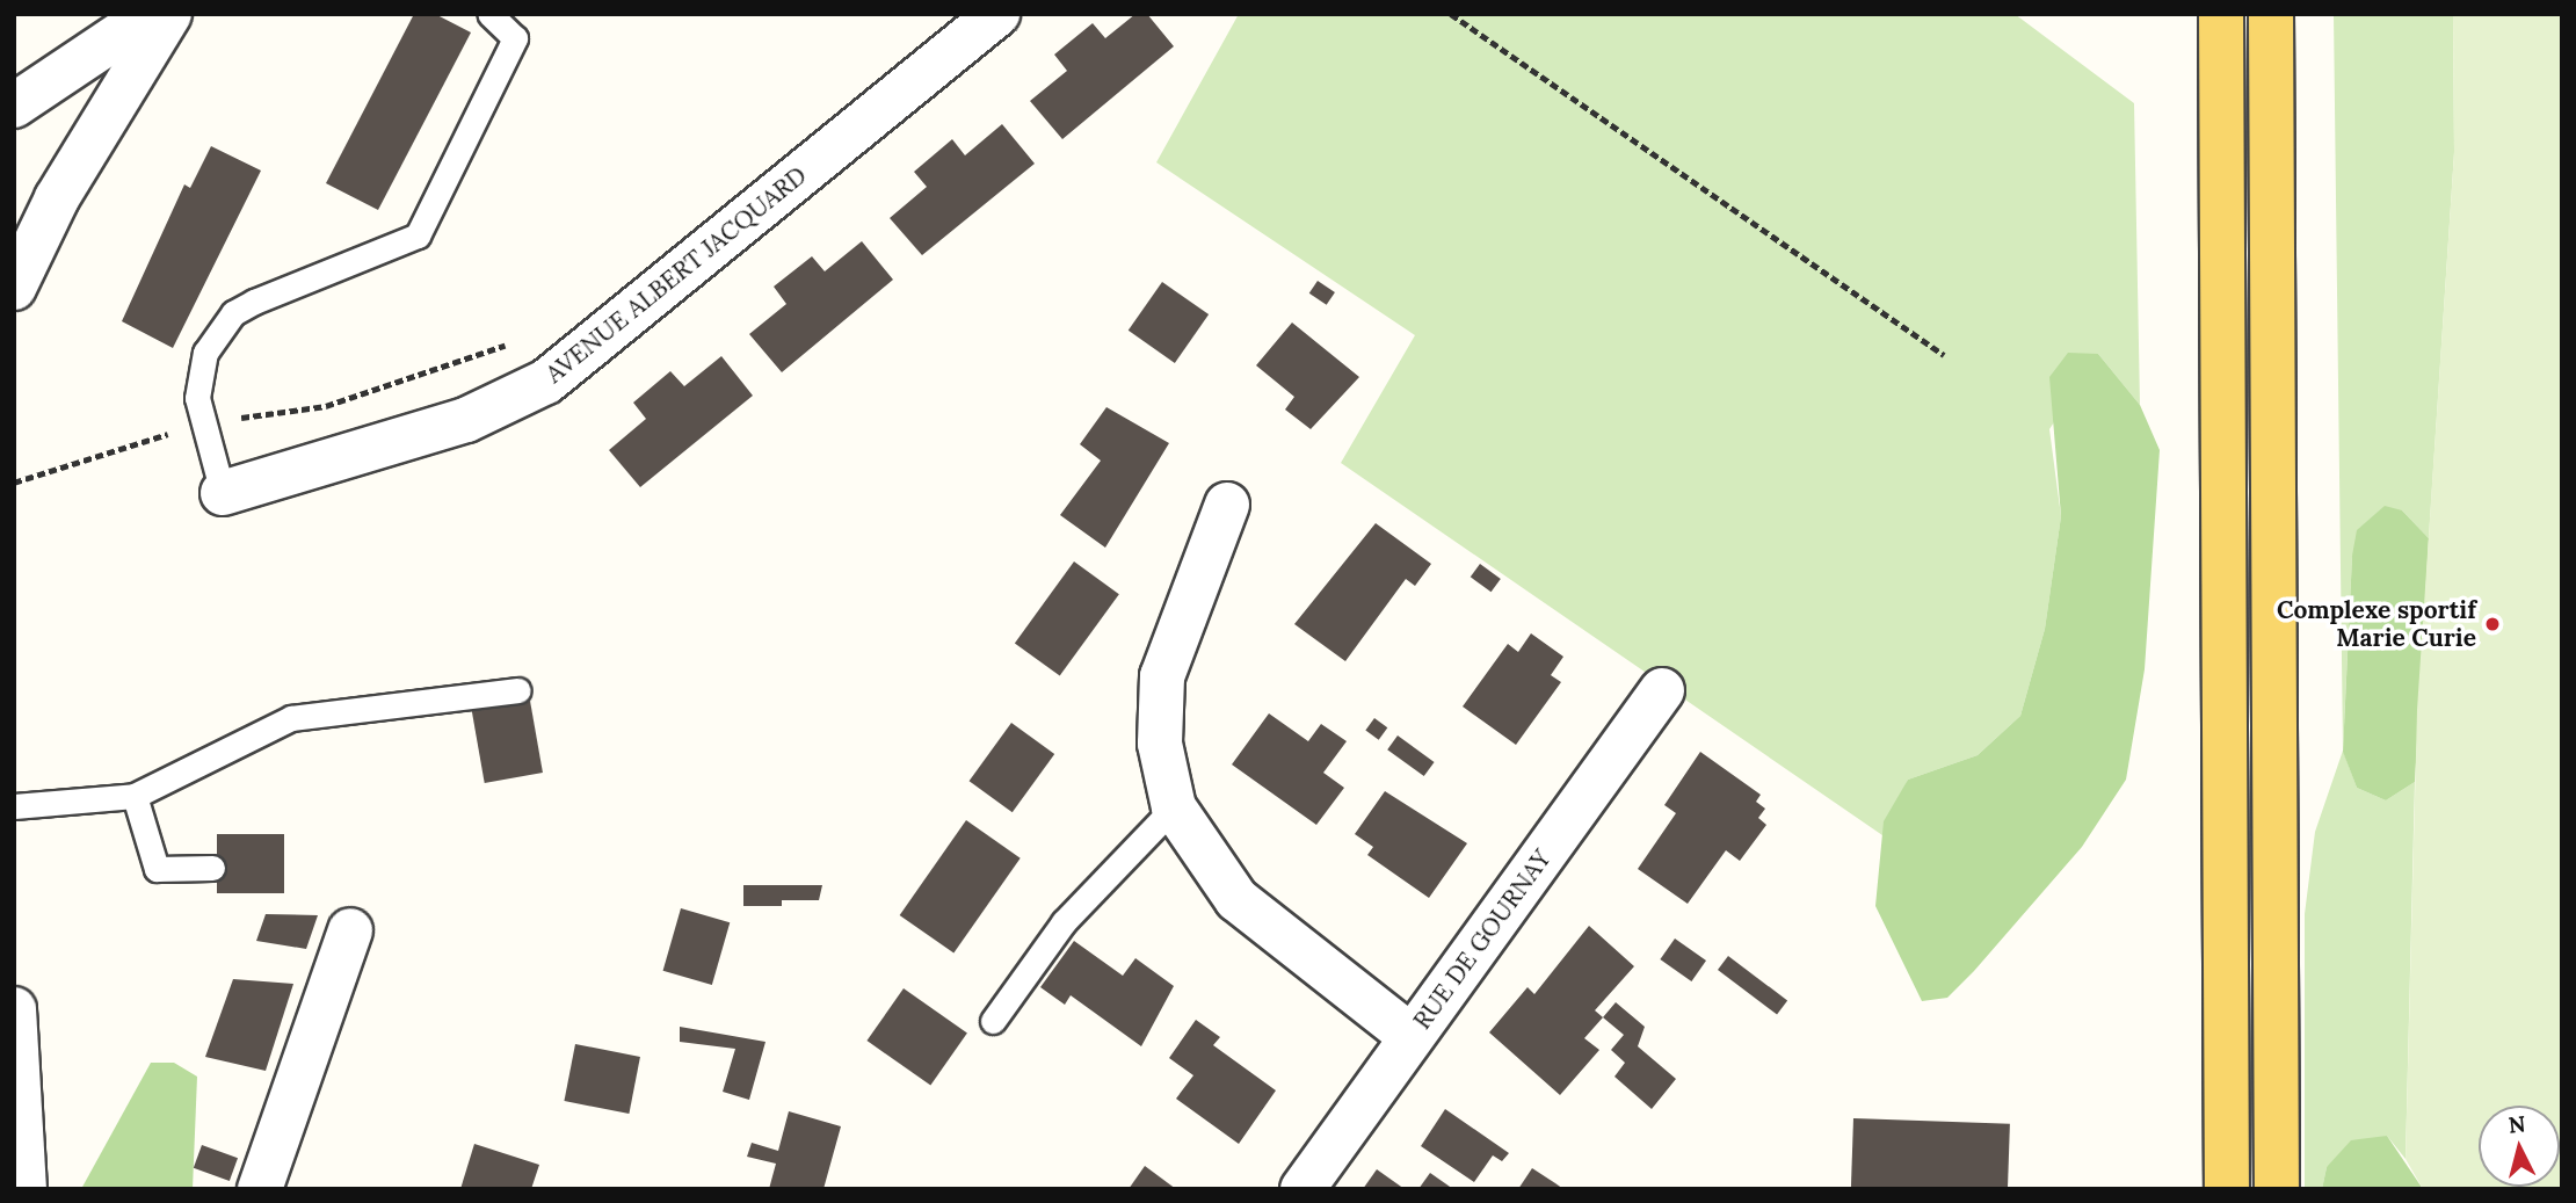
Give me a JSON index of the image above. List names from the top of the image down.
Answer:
{
  "streets": {
    "street": ["AVENUE ALBERT JACQUARD", "RUE DE GOURNAY"]
  },
  "places": ["Complexe sportif Marie Curie"],
  "north": "top"
}
